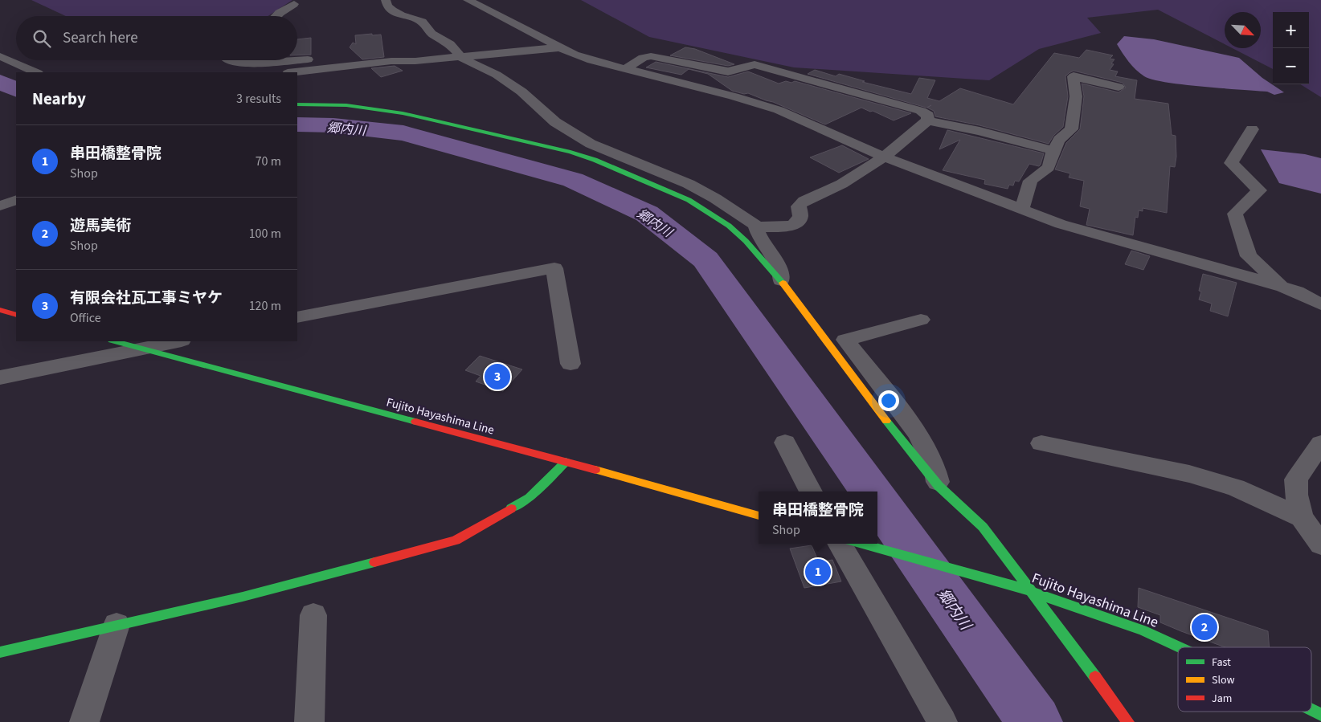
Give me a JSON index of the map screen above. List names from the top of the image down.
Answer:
{
  "streets": {
    "street": ["Fujito Hayashima Line"]
  },
  "water": ["郷内川"],
  "legend": ["Fast", "Slow", "Jam"],
  "north": "bottom right",
  "page": {
    "map_buttons": ["+", "−"],
    "search": "Search here",
    "heading": ["Nearby", "3 results"],
    "list": [
      {
        "mark": "1",
        "name": "串田橋整骨院",
        "note": "Shop",
        "value": "70 m"
      },
      {
        "mark": "2",
        "name": "遊馬美術",
        "note": "Shop",
        "value": "100 m"
      },
      {
        "mark": "3",
        "name": "有限会社瓦工事ミヤケ",
        "note": "Office",
        "value": "120 m"
      }
    ],
    "pins": ["3", "1", "2"],
    "popup": ["串田橋整骨院", "Shop"]
  }
}
